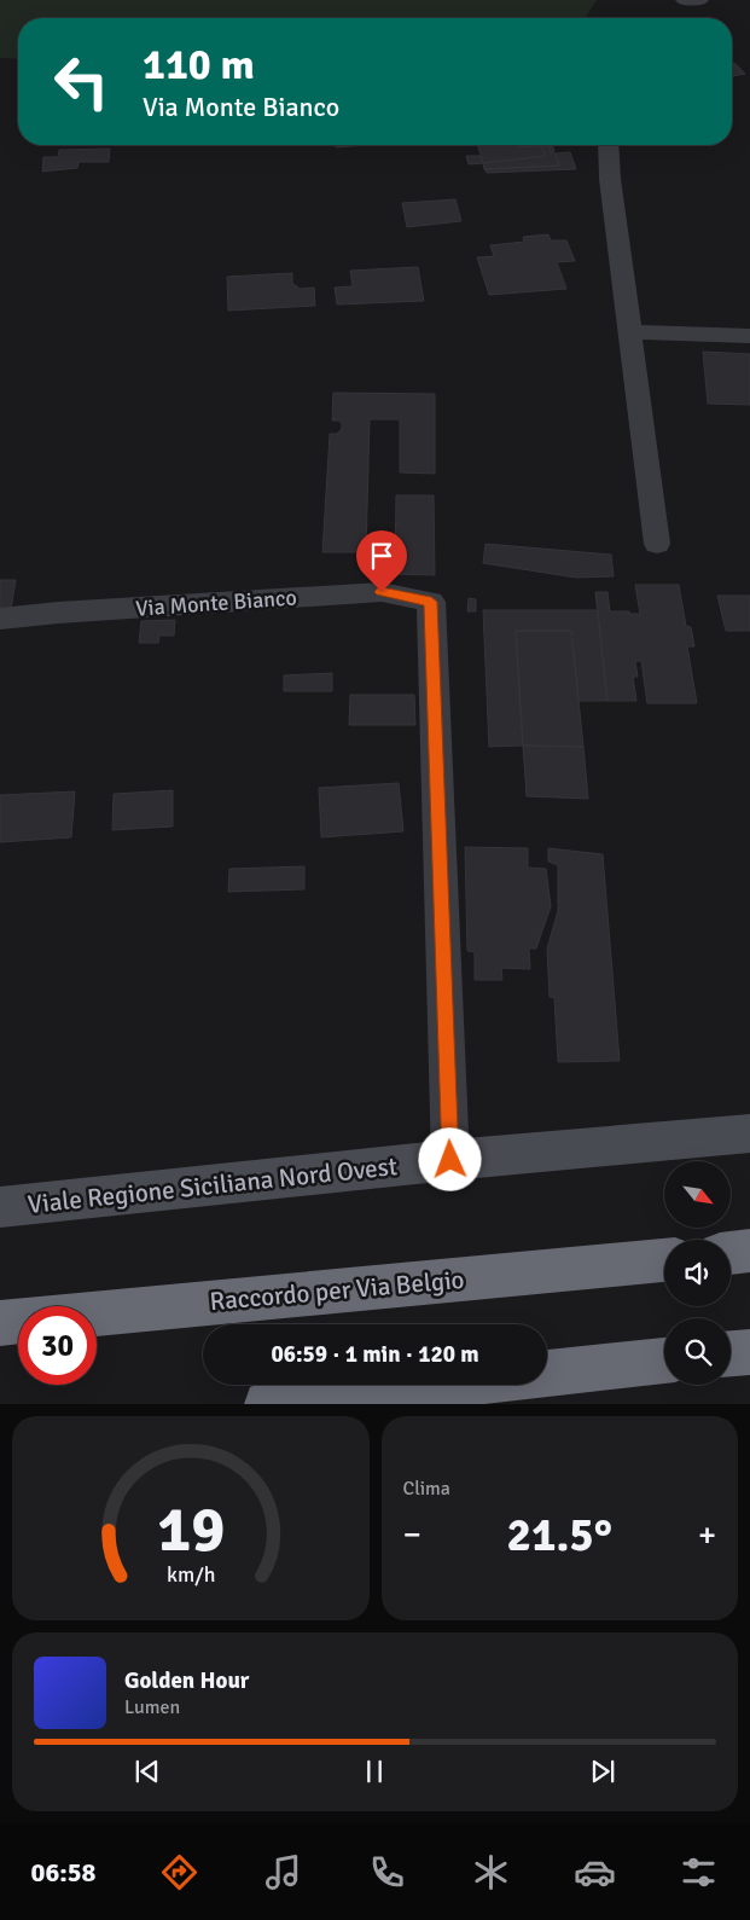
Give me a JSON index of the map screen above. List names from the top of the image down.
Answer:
{
  "streets": {
    "highway": ["Raccordo per Via Belgio"],
    "street": ["Via Monte Bianco", "Viale Regione Siciliana Nord Ovest"]
  },
  "crossings": [
    ["Via Monte Bianco", "Viale Regione Siciliana Nord Ovest"]
  ],
  "north": "bottom right",
  "page": {
    "turn": ["110 m", "Via Monte Bianco"],
    "limit": "30",
    "trip": "06:59 · 1 min · 120 m",
    "tile": "Clima",
    "heat": ["−", "21.5°", "+"],
    "song": ["Golden Hour", "Lumen"],
    "tabs": "06:58",
    "gauge": ["19", "km/h"]
  }
}
